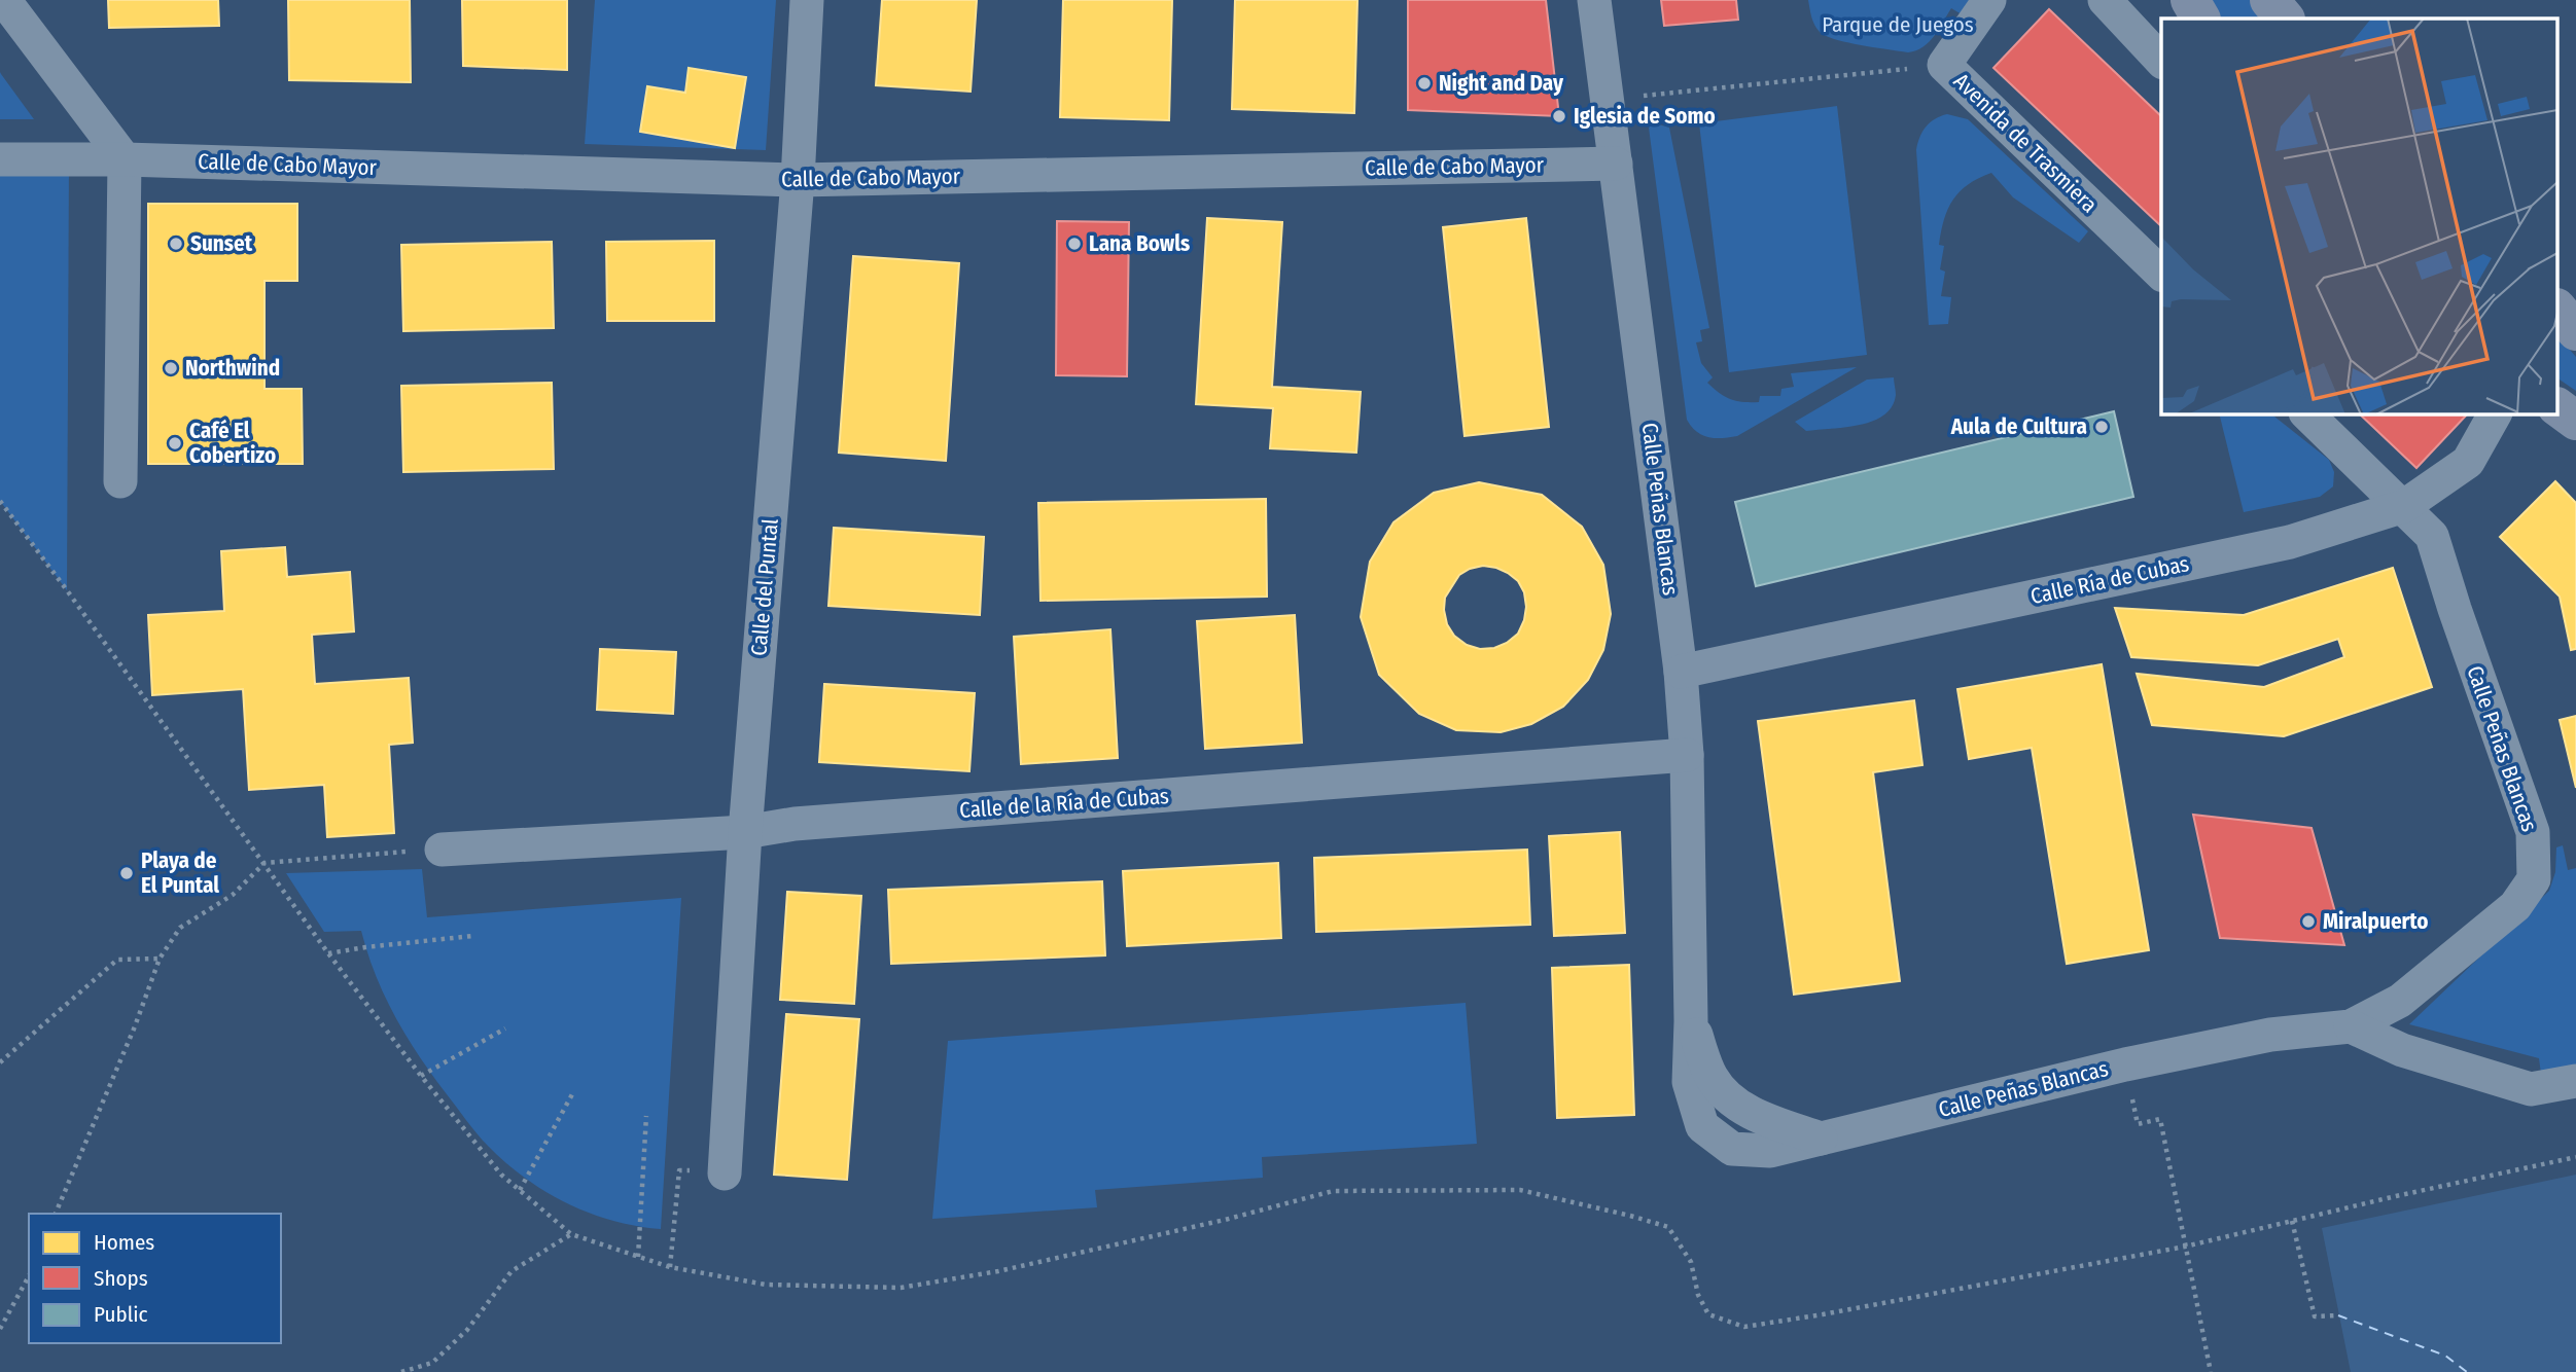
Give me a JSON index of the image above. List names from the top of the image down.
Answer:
{
  "streets": {
    "street": [
      "Avenida de Trasmiera",
      "Calle de Cabo Mayor",
      "Calle Peñas Blancas",
      "Calle Ría de Cubas",
      "Calle del Puntal",
      "Calle de la Ría de Cubas"
    ]
  },
  "crossings": [
    ["Calle de Cabo Mayor", "Calle Peñas Blancas"],
    ["Calle de Cabo Mayor", "Calle del Puntal"],
    ["Calle Peñas Blancas", "Calle Ría de Cubas"],
    ["Calle Peñas Blancas", "Calle de la Ría de Cubas"],
    ["Calle del Puntal", "Calle de la Ría de Cubas"]
  ],
  "parks": ["Parque de Juegos"],
  "places": [
    "Night and Day",
    "Iglesia de Somo",
    "Sunset",
    "Lana Bowls",
    "Northwind",
    "Aula de Cultura",
    "Café El Cobertizo",
    "Playa de El Puntal",
    "Miralpuerto"
  ],
  "legend": ["Homes", "Shops", "Public"]
}
